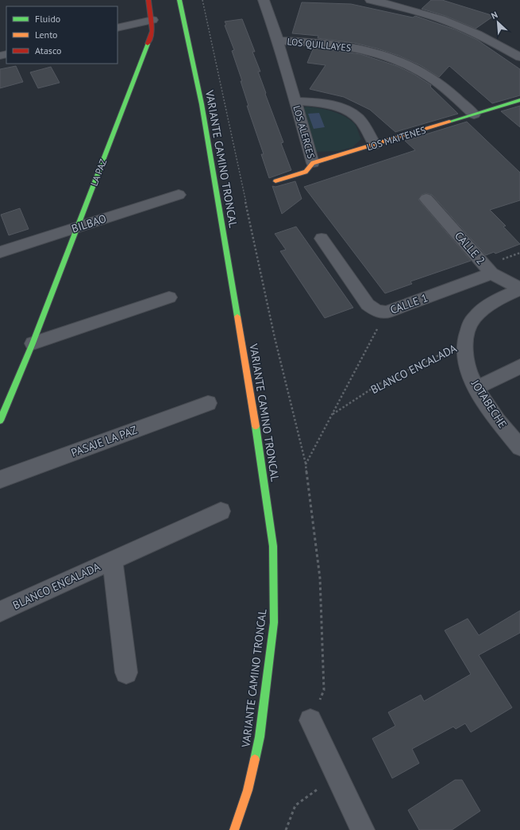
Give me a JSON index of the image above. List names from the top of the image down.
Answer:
{
  "streets": {
    "street": [
      "LOS QUILLAYES",
      "LOS ALERCES",
      "LOS MAITENES",
      "VARIANTE CAMINO TRONCAL",
      "LA PAZ",
      "BILBAO",
      "CALLE 2",
      "CALLE 1",
      "BLANCO ENCALADA",
      "JOTABECHE",
      "PASAJE LA PAZ"
    ]
  },
  "crossings": [
    ["LOS QUILLAYES", "LOS ALERCES"],
    ["LOS QUILLAYES", "LOS MAITENES"],
    ["LOS ALERCES", "LOS MAITENES"],
    ["LA PAZ", "BILBAO"],
    ["CALLE 2", "CALLE 1"],
    ["CALLE 2", "JOTABECHE"],
    ["BLANCO ENCALADA", "JOTABECHE"]
  ],
  "legend": ["Fluido", "Lento", "Atasco"],
  "north": "top left"
}
